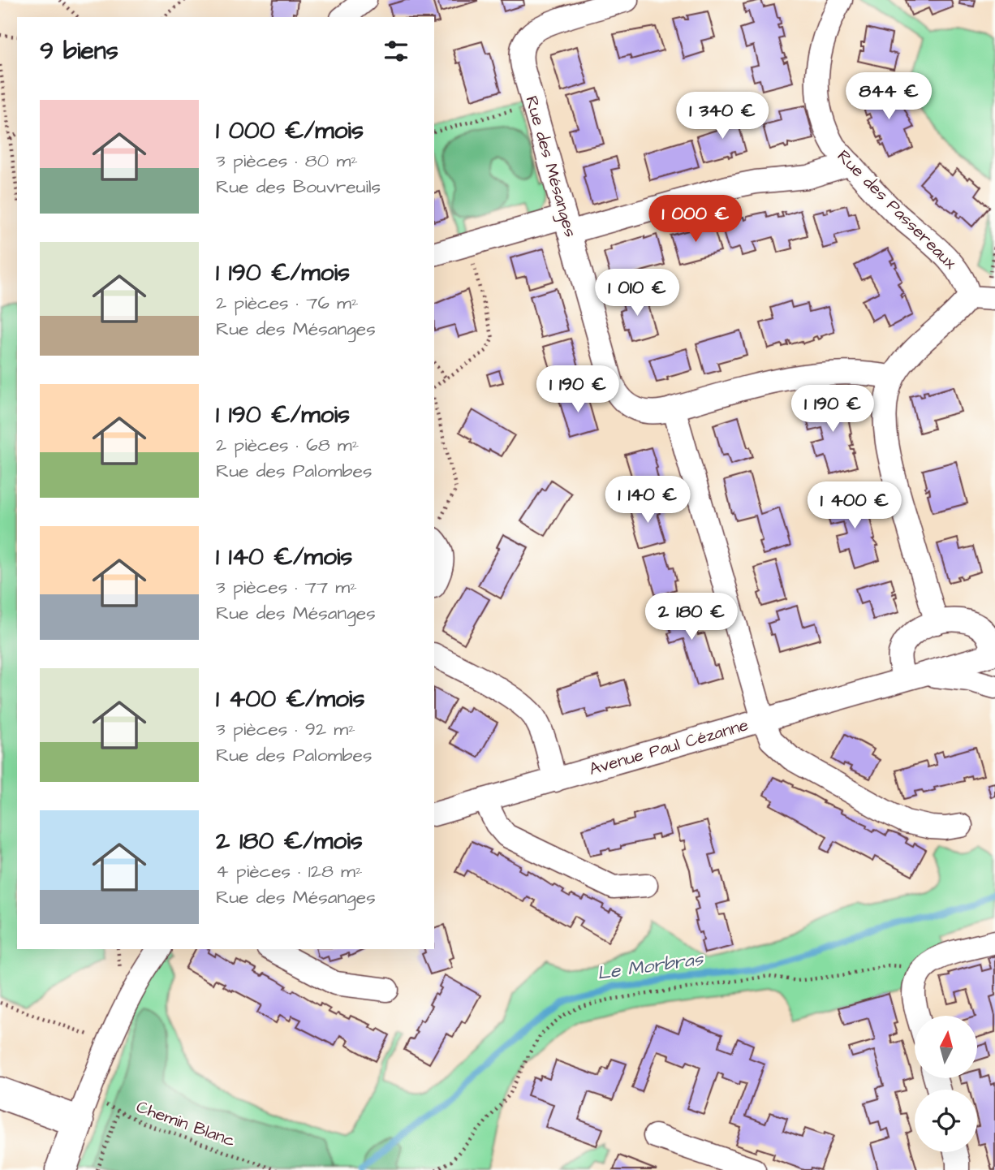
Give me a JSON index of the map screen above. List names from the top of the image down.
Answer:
{
  "streets": {
    "street": ["Rue des Mésanges", "Rue des Passereaux", "Avenue Paul Cézanne"],
    "path": ["Chemin Blanc"]
  },
  "water": ["Le Morbras"],
  "north": "top",
  "page": {
    "heading": "9 biens",
    "price": [
      "844 €",
      "1 340 €",
      "1 000 €",
      "1 010 €",
      "1 190 €",
      "1 190 €",
      "1 140 €",
      "1 400 €",
      "2 180 €"
    ],
    "list": [
      {
        "name": "1 000 €/mois",
        "note": "3 pièces · 80 m² · Rue des Bouvreuils"
      },
      {
        "name": "1 190 €/mois",
        "note": "2 pièces · 76 m² · Rue des Mésanges"
      },
      {
        "name": "1 190 €/mois",
        "note": "2 pièces · 68 m² · Rue des Palombes"
      },
      {
        "name": "1 140 €/mois",
        "note": "3 pièces · 77 m² · Rue des Mésanges"
      },
      {
        "name": "1 400 €/mois",
        "note": "3 pièces · 92 m² · Rue des Palombes"
      },
      {
        "name": "2 180 €/mois",
        "note": "4 pièces · 128 m² · Rue des Mésanges"
      }
    ]
  }
}
